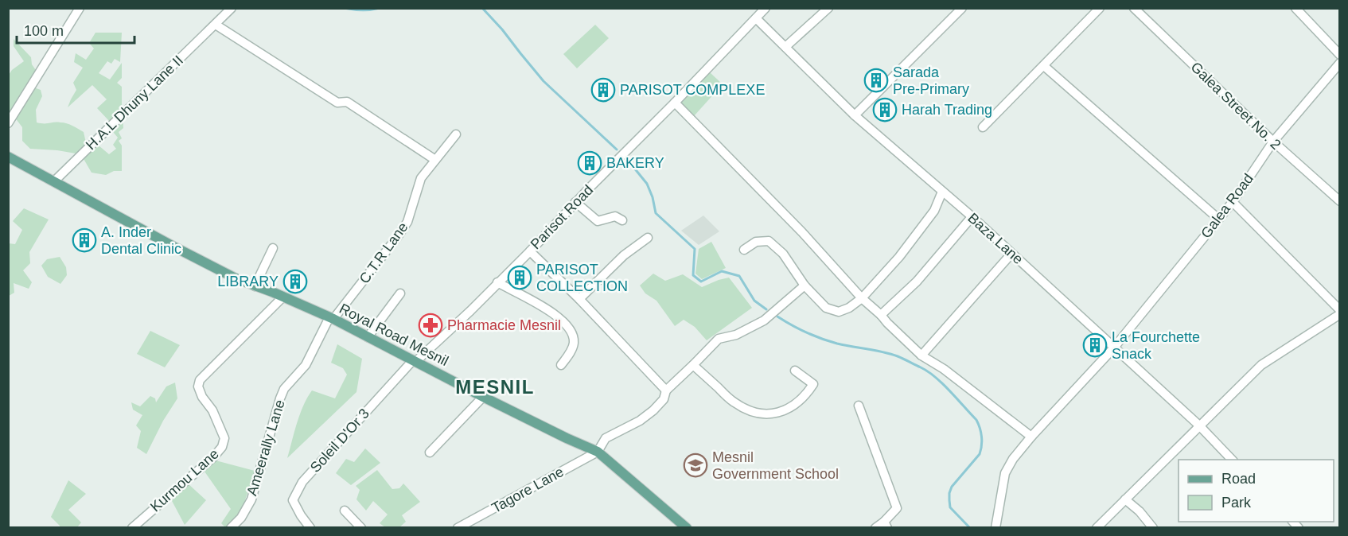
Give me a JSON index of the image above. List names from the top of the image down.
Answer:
{
  "streets": {
    "main road": ["Royal Road Mesnil"],
    "street": [
      "H.A.L Dhuny Lane II",
      "Galea Street No. 2",
      "Galea Road",
      "Parisot Road",
      "Baza Lane",
      "C.T.R Lane",
      "Soleil D'Or 3",
      "Ameerally Lane",
      "Kurmou Lane",
      "Tagore Lane"
    ]
  },
  "crossings": [
    ["H.A.L Dhuny Lane II", "Royal Road Mesnil"],
    ["Galea Street No. 2", "Galea Road"],
    ["Galea Road", "Baza Lane"],
    ["Parisot Road", "Baza Lane"],
    ["Parisot Road", "Royal Road Mesnil"],
    ["Parisot Road", "Soleil D'Or 3"],
    ["C.T.R Lane", "Royal Road Mesnil"],
    ["C.T.R Lane", "Ameerally Lane"],
    ["Royal Road Mesnil", "Soleil D'Or 3"],
    ["Royal Road Mesnil", "Ameerally Lane"],
    ["Royal Road Mesnil", "Kurmou Lane"],
    ["Royal Road Mesnil", "Tagore Lane"]
  ],
  "districts": ["MESNIL"],
  "places": {
    "building": [
      "Sarada Pre-Primary",
      "PARISOT COMPLEXE",
      "Harah Trading",
      "BAKERY",
      "A. Inder Dental Clinic",
      "PARISOT COLLECTION",
      "LIBRARY",
      "La Fourchette Snack"
    ],
    "pharmacy": ["Pharmacie Mesnil"],
    "school or university": ["Mesnil Government School"]
  },
  "legend": ["Road", "Park"],
  "scale_bar": "100 m"
}
